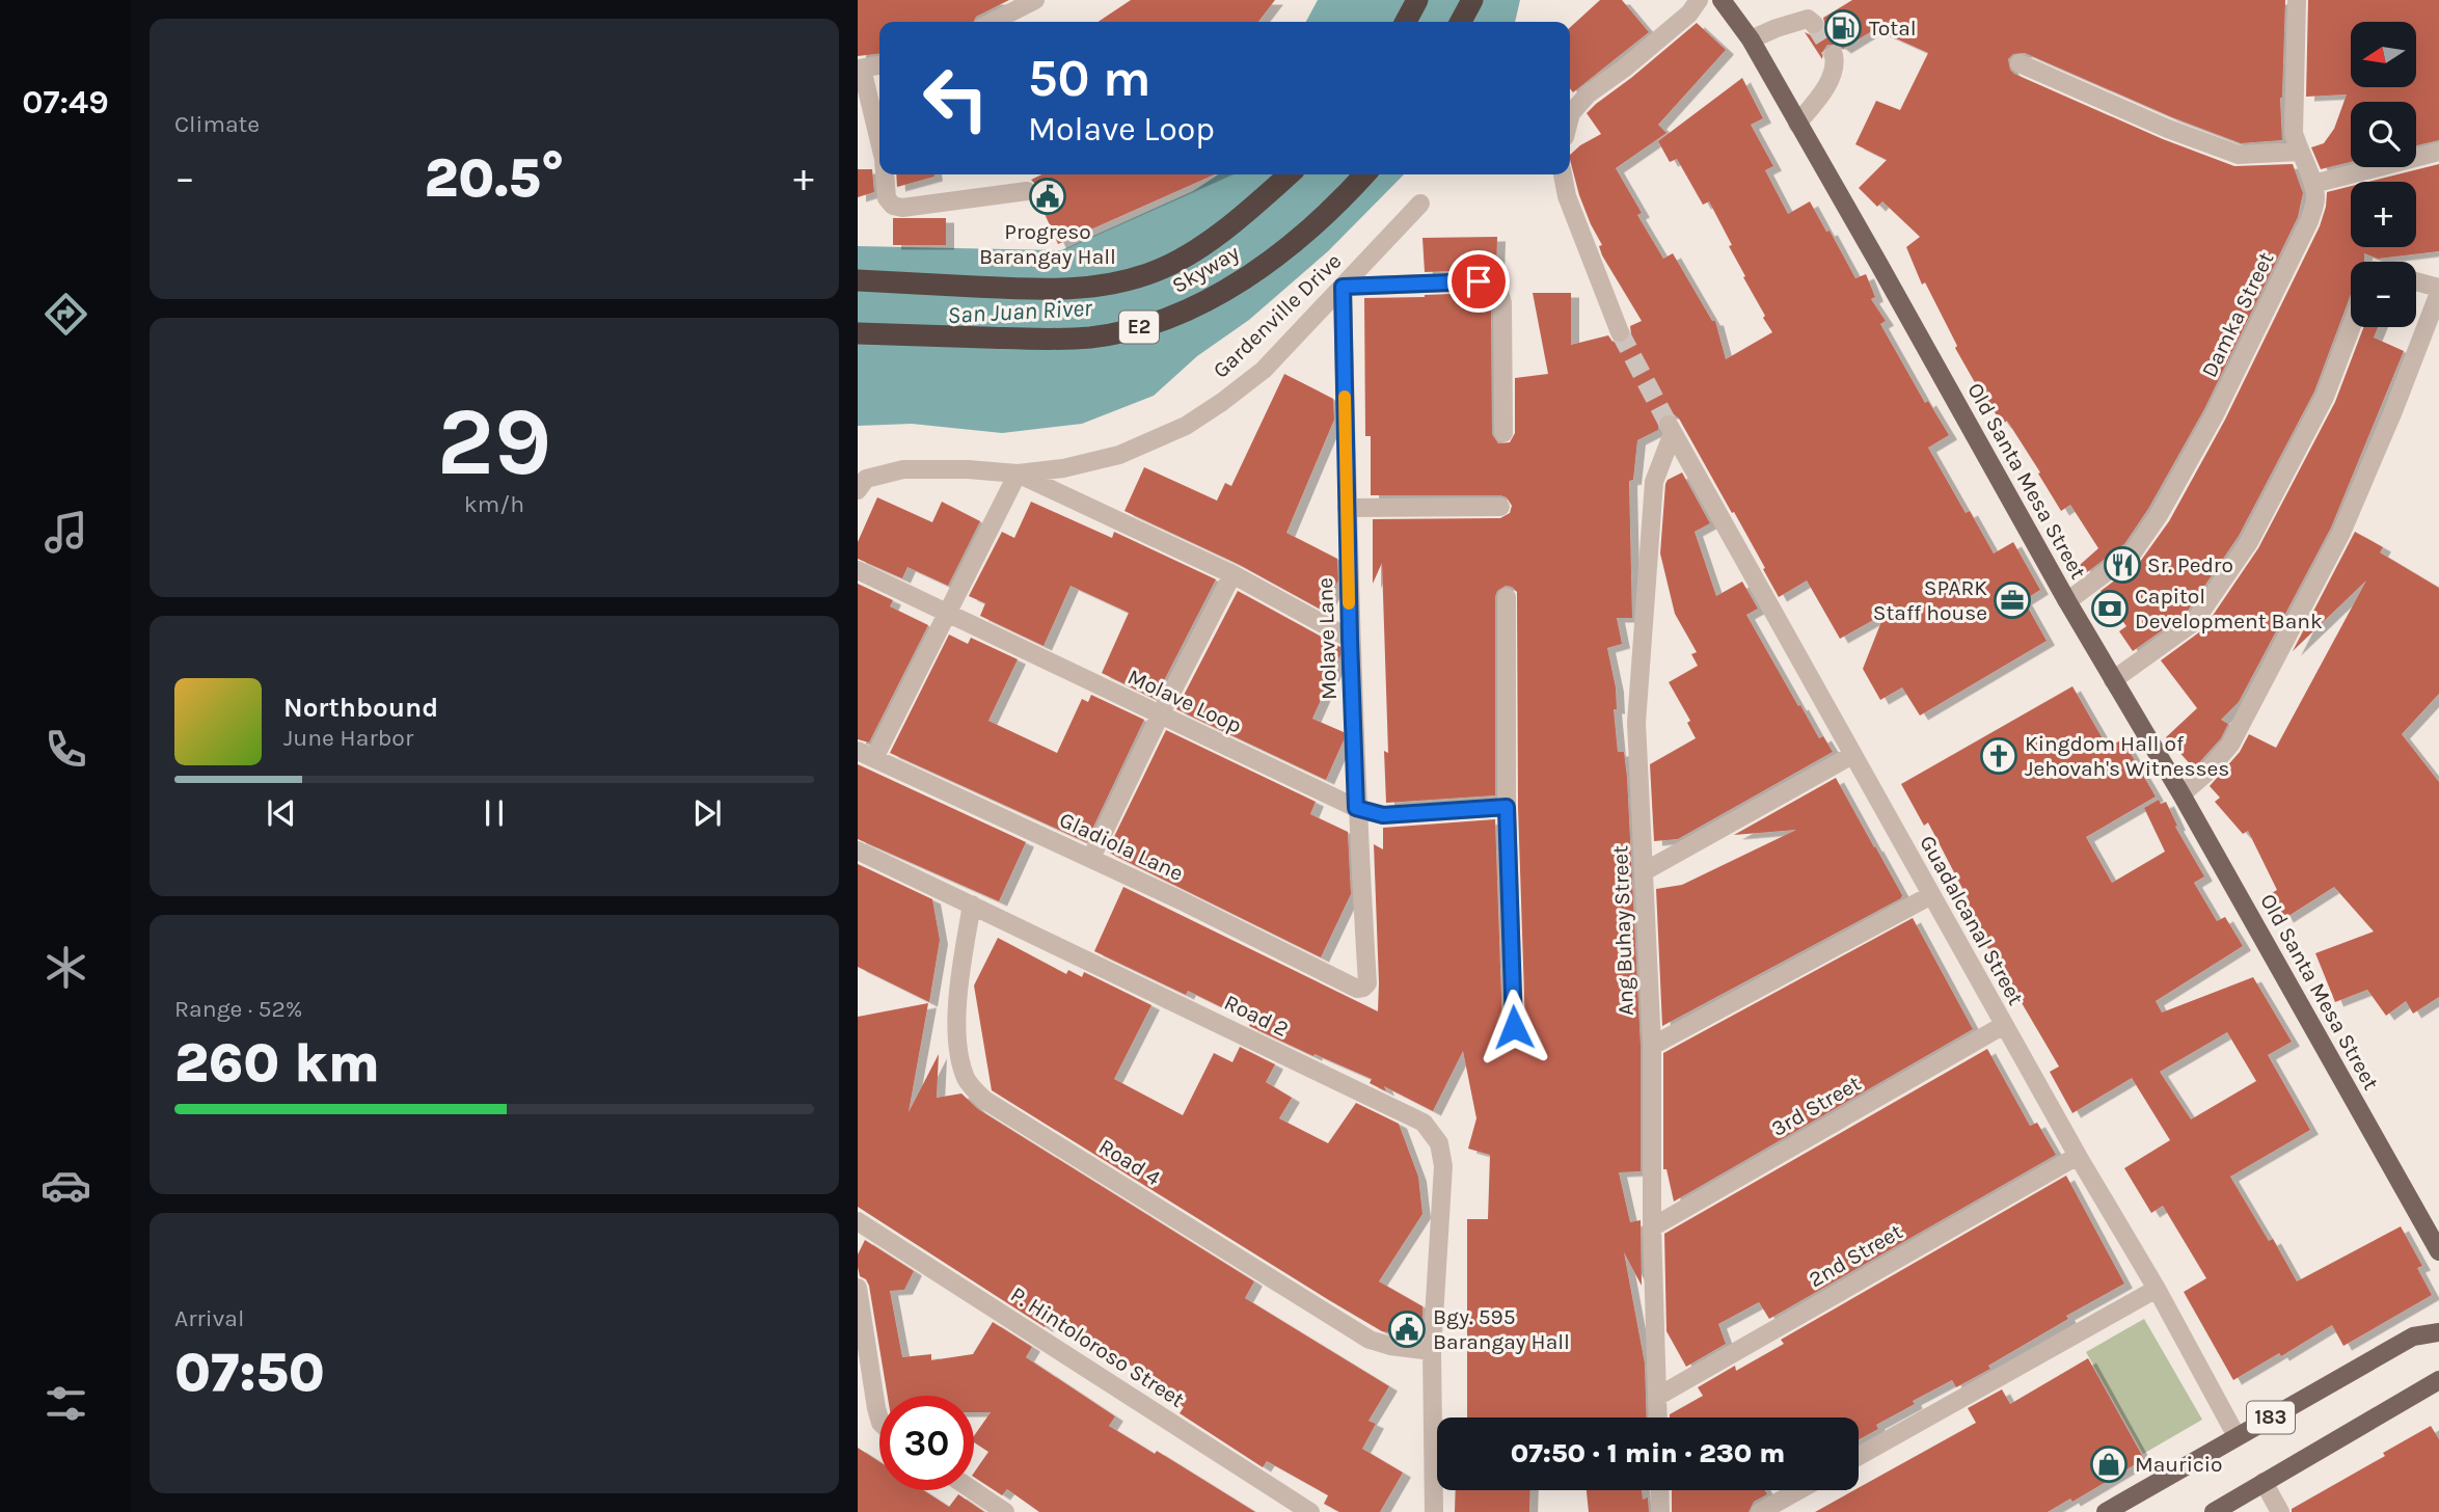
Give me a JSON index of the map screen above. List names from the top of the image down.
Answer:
{
  "streets": {
    "highway": ["Skyway", "E2"],
    "main road": ["Old Santa Mesa Street", "183"],
    "street": [
      "Damka Street",
      "Gardenville Drive",
      "Molave Lane",
      "Molave Loop",
      "Gladiola Lane",
      "Guadalcanal Street",
      "Ang Buhay Street",
      "Road 2",
      "3rd Street",
      "Road 4",
      "2nd Street",
      "P. Hintoloroso Street"
    ]
  },
  "crossings": [
    ["Damka Street", "Old Santa Mesa Street"],
    ["Gardenville Drive", "Molave Lane"],
    ["Molave Lane", "Molave Loop"],
    ["Molave Lane", "Gladiola Lane"],
    ["Guadalcanal Street", "Ang Buhay Street"],
    ["Guadalcanal Street", "3rd Street"],
    ["Guadalcanal Street", "2nd Street"],
    ["Guadalcanal Street", "183"],
    ["Ang Buhay Street", "3rd Street"],
    ["Ang Buhay Street", "2nd Street"],
    ["Road 2", "Road 4"]
  ],
  "water": ["San Juan River"],
  "places": {
    "fuel station": ["Total"],
    "public building": ["Progreso Barangay Hall", "Bgy. 595 Barangay Hall"],
    "restaurant": ["Sr. Pedro"],
    "office": ["SPARK Staff house"],
    "bank": ["Capitol Development Bank"],
    "church": ["Kingdom Hall of Jehovah's Witnesses"],
    "shop": ["Mauricio"]
  },
  "north": "left",
  "page": {
    "tabs": "07:49",
    "tile": [
      "Climate",
      ["29", "km/h"],
      ["Range · 52%", "260 km"],
      ["Arrival", "07:50"]
    ],
    "map_buttons": ["+", "−"],
    "turn": ["50 m", "Molave Loop"],
    "heat": ["−", "20.5°", "+"],
    "song": ["Northbound", "June Harbor"],
    "limit": "30",
    "trip": "07:50 · 1 min · 230 m"
  }
}
